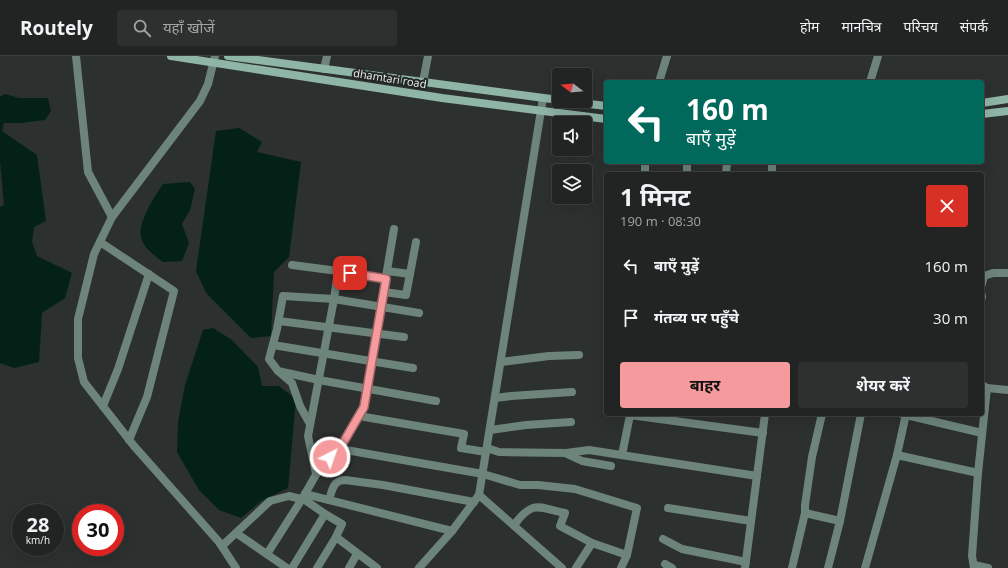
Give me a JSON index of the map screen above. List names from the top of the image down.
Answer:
{
  "streets": {
    "main road": ["dhamtari road"]
  },
  "north": "left",
  "page": {
    "header": "Routely",
    "search": "यहाँ खोजें",
    "nav": [
      "होम",
      "मानचित्र",
      "परिचय",
      "संपर्क"
    ],
    "turn": ["160 m", "बाएँ मुड़ें"],
    "heading": ["1 मिनट", "190 m · 08:30"],
    "list": [
      {
        "name": "बाएँ मुड़ें",
        "value": "160 m"
      },
      {
        "name": "गंतव्य पर पहुँचे",
        "value": "30 m"
      }
    ],
    "buttons": ["बाहर", "शेयर करें"],
    "speed": "28 km/h",
    "limit": "30"
  }
}
